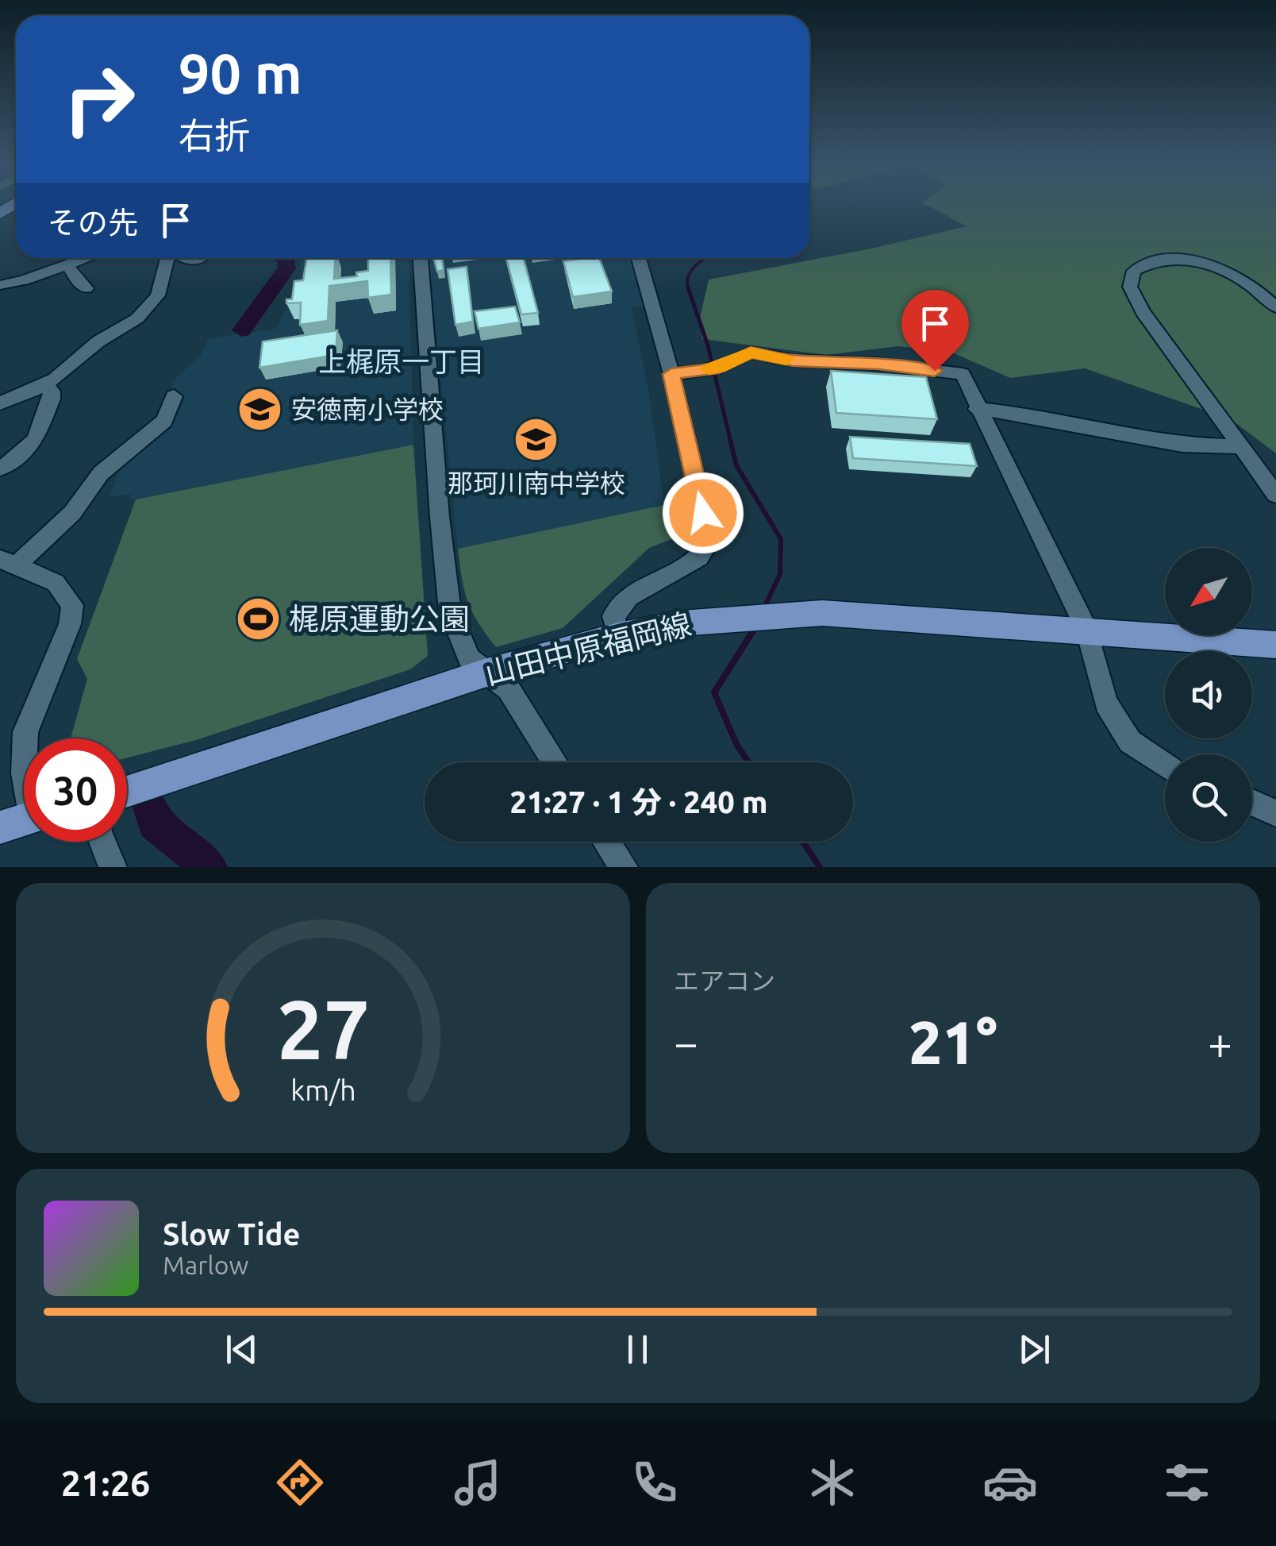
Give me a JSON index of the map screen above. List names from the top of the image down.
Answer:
{
  "streets": {
    "main road": ["山田中原福岡線"]
  },
  "districts": ["上梶原一丁目"],
  "places": {
    "school or university": ["安徳南小学校", "那珂川南中学校"],
    "sports": ["梶原運動公園"]
  },
  "north": "bottom left",
  "page": {
    "turn": ["90 m", "右折"],
    "then": "その先",
    "limit": "30",
    "trip": "21:27 · 1 分 · 240 m",
    "tile": "エアコン",
    "heat": ["−", "21°", "+"],
    "song": ["Slow Tide", "Marlow"],
    "tabs": "21:26",
    "gauge": ["27", "km/h"]
  }
}
